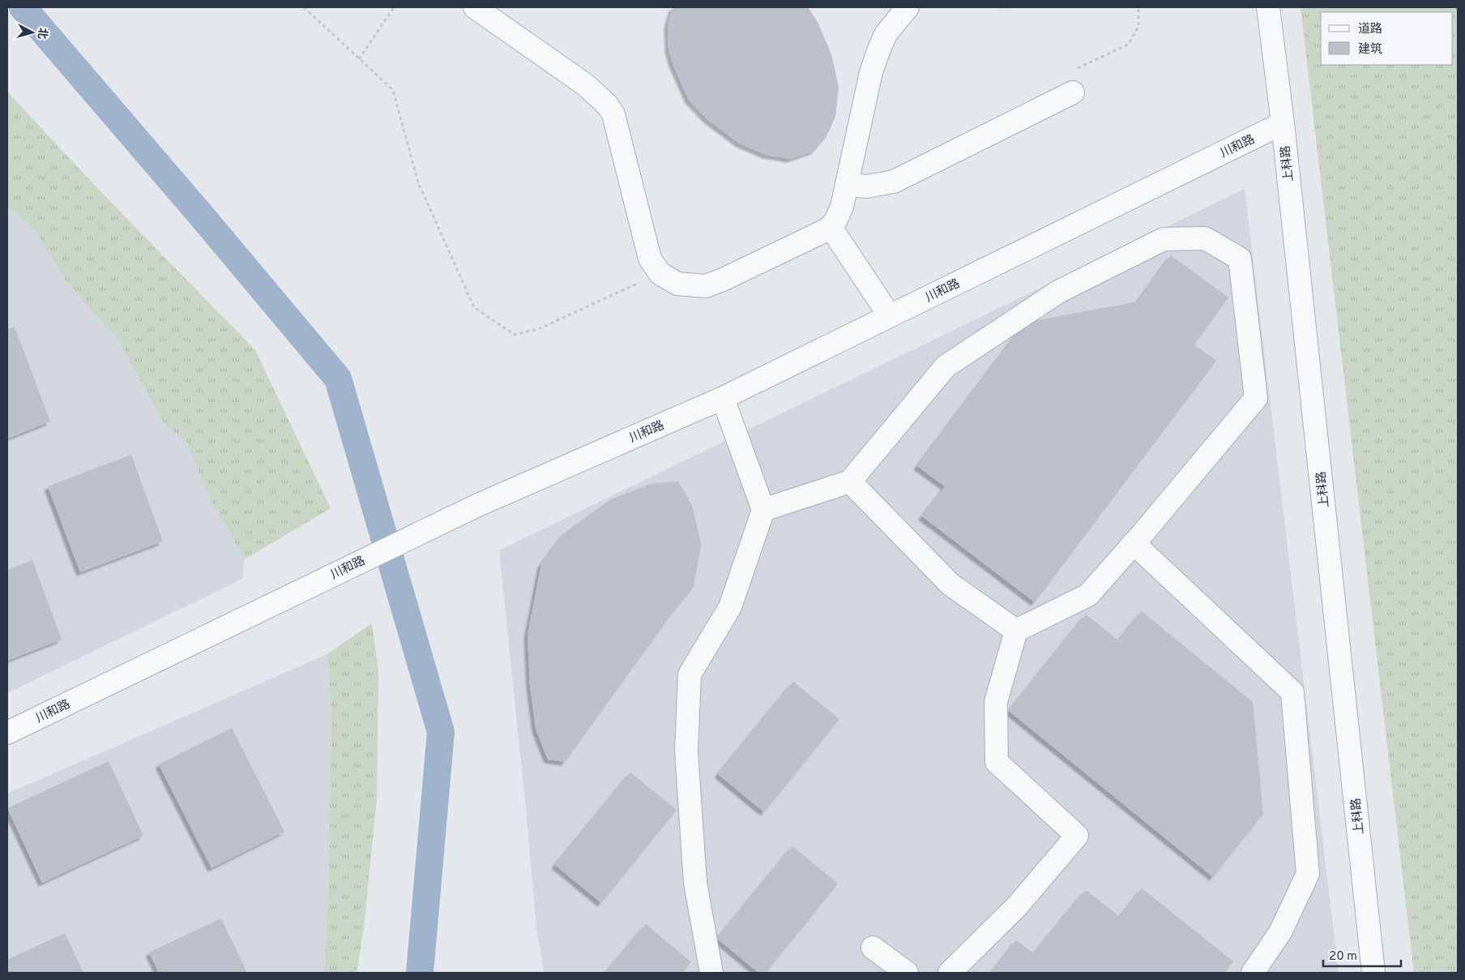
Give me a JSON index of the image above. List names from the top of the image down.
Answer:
{
  "streets": {
    "street": ["川和路", "上科路"]
  },
  "crossings": [
    ["川和路", "上科路"]
  ],
  "legend": ["道路", "建筑"],
  "scale_bar": "20 m",
  "north": "right"
}
